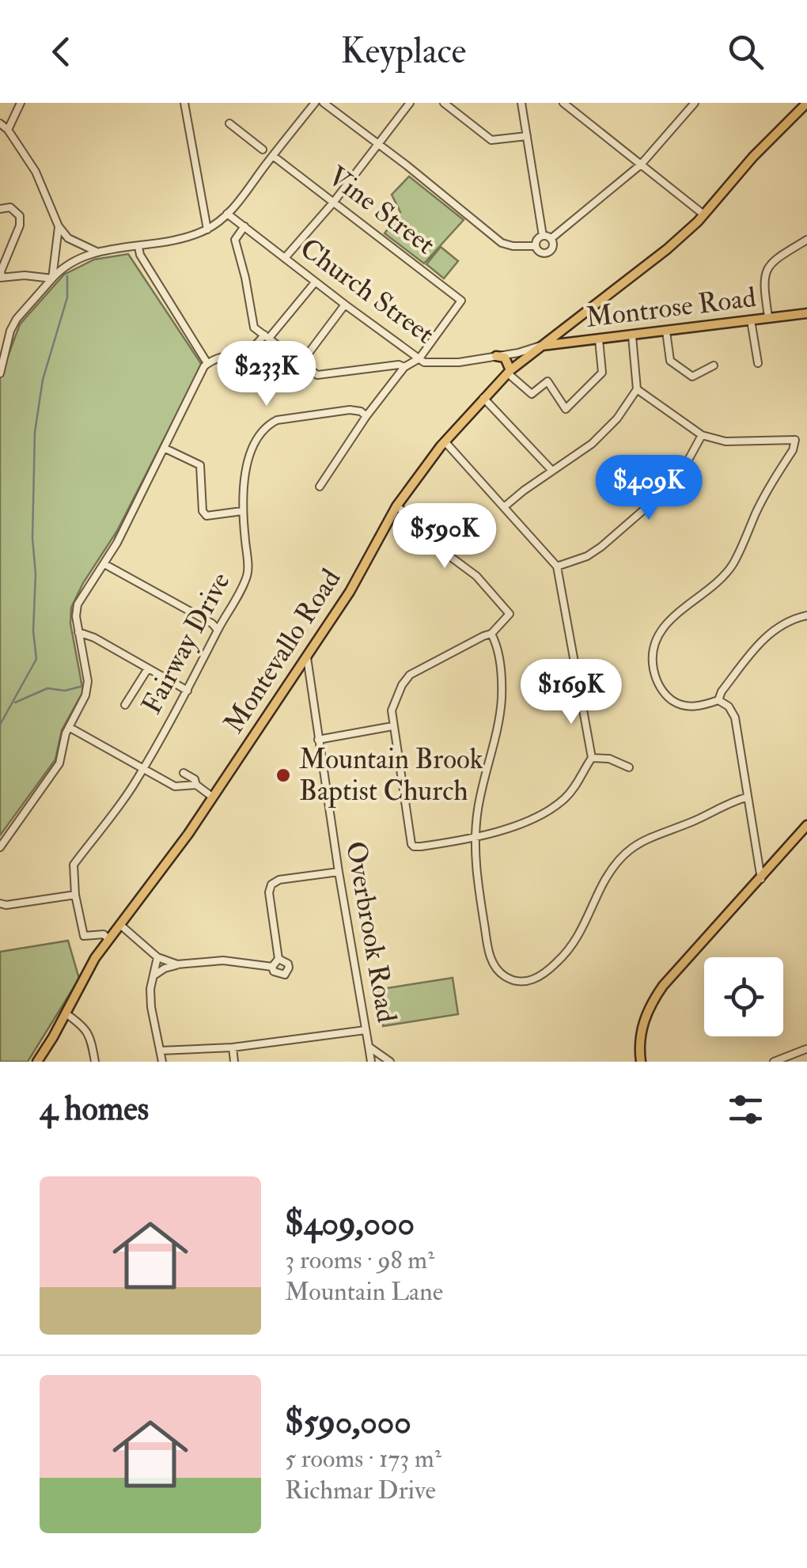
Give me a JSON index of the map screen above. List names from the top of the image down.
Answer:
{
  "streets": {
    "main road": ["Montrose Road", "Montevallo Road"],
    "street": [
      "Vine Street",
      "Church Street",
      "Fairway Drive",
      "Overbrook Road"
    ]
  },
  "crossings": [
    ["Vine Street", "Church Street"],
    ["Church Street", "Montrose Road"],
    ["Church Street", "Montevallo Road"],
    ["Montrose Road", "Montevallo Road"],
    ["Fairway Drive", "Montevallo Road"],
    ["Montevallo Road", "Overbrook Road"]
  ],
  "places": ["Mountain Brook Baptist Church"],
  "page": {
    "header": "Keyplace",
    "price": [
      "$233K",
      "$409K",
      "$590K",
      "$169K"
    ],
    "heading": "4 homes",
    "list": [
      {
        "name": "$409,000",
        "note": "3 rooms · 98 m² · Mountain Lane"
      },
      {
        "name": "$590,000",
        "note": "5 rooms · 173 m² · Richmar Drive"
      }
    ]
  }
}
